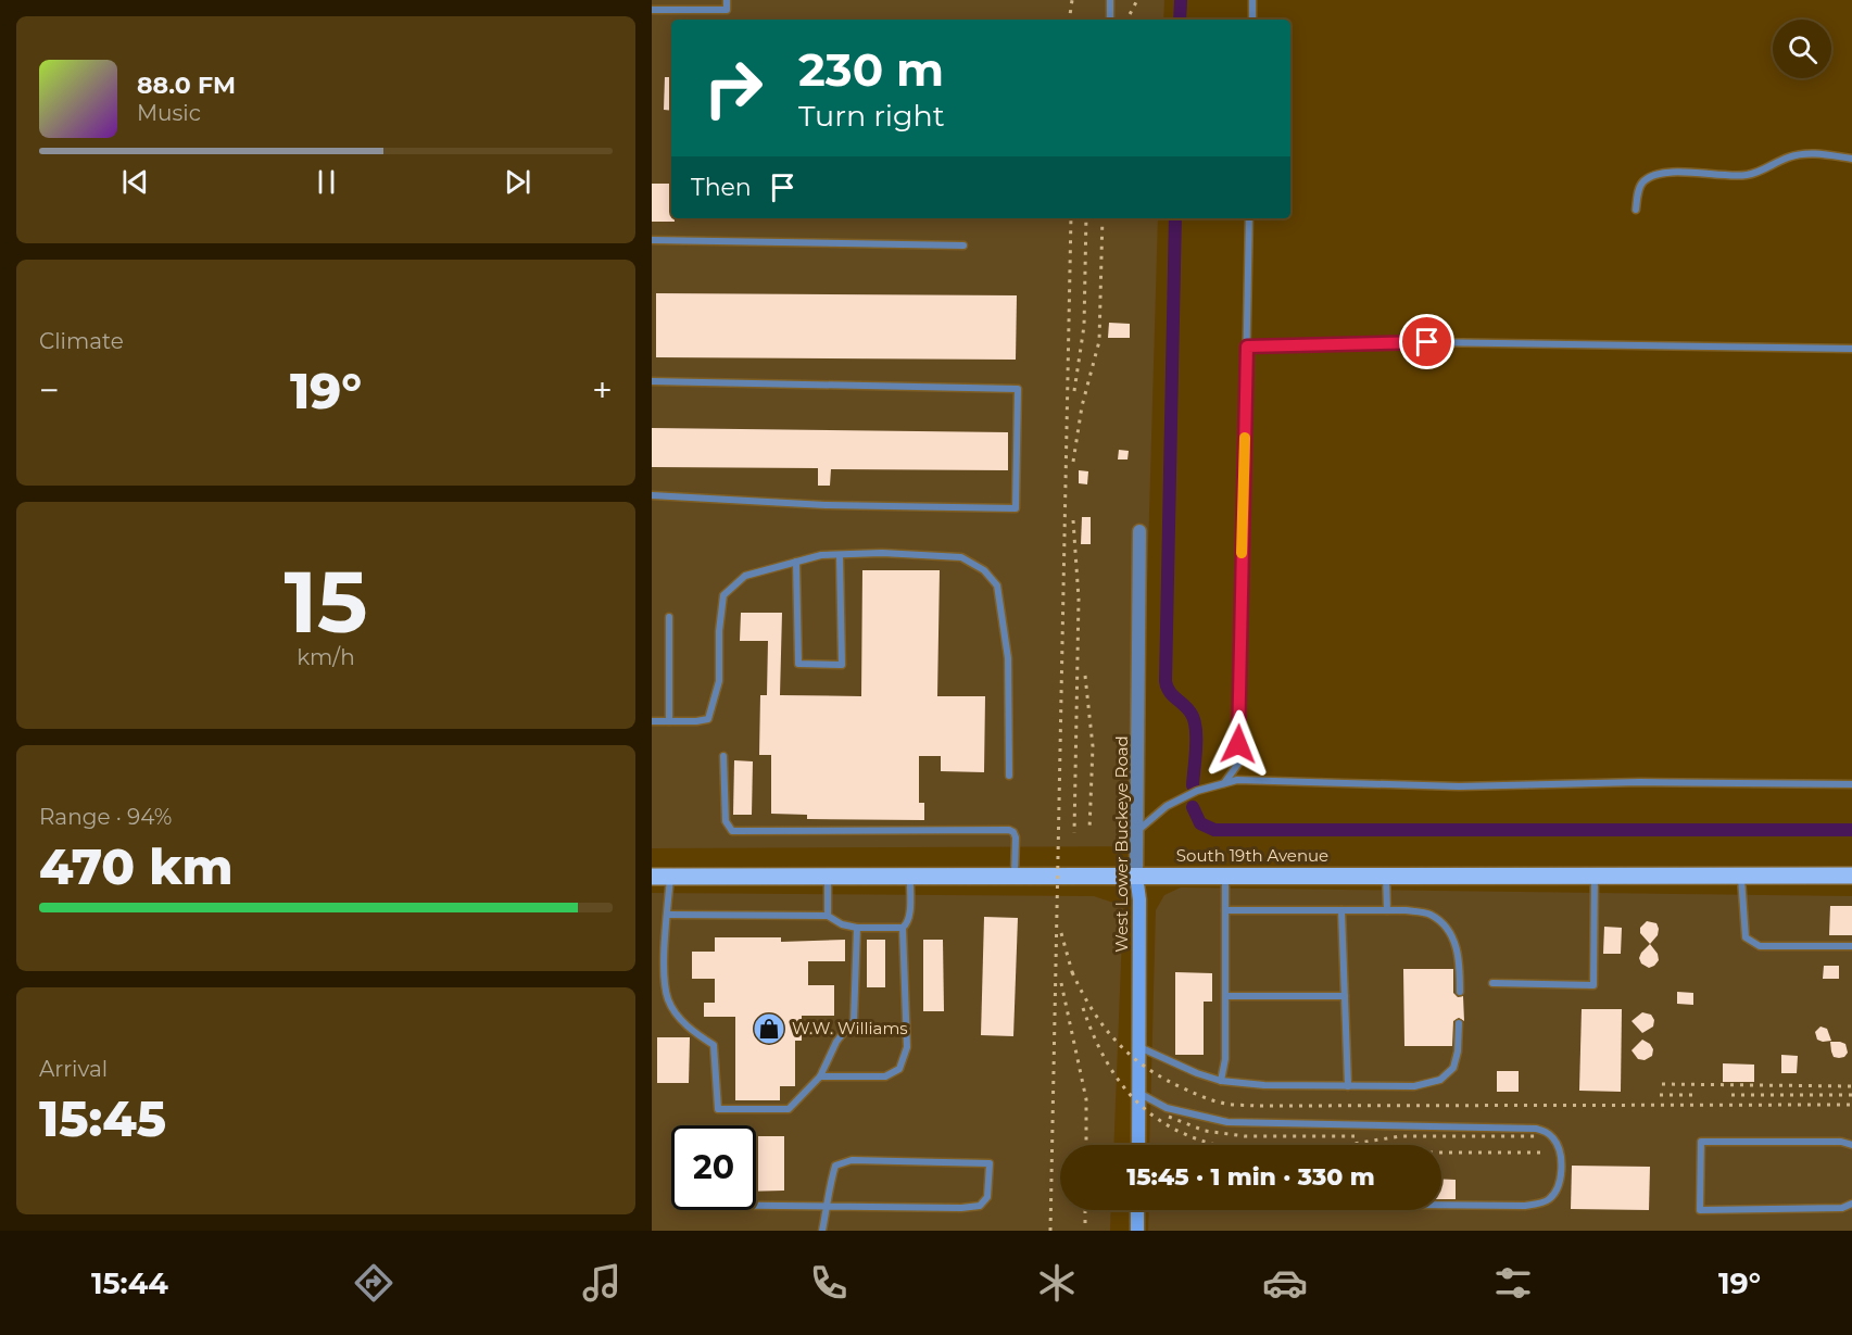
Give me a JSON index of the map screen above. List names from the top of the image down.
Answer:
{
  "streets": {
    "main road": ["West Lower Buckeye Road", "South 19th Avenue"]
  },
  "crossings": [
    ["West Lower Buckeye Road", "South 19th Avenue"]
  ],
  "places": {
    "shop": ["W.W. Williams"]
  },
  "page": {
    "turn": ["230 m", "Turn right"],
    "song": ["88.0 FM", "Music"],
    "then": "Then",
    "tile": [
      "Climate",
      ["15", "km/h"],
      ["Range · 94%", "470 km"],
      ["Arrival", "15:45"]
    ],
    "heat": ["−", "19°", "+"],
    "limit": "20",
    "trip": "15:45 · 1 min · 330 m",
    "tabs": ["15:44", "19°"]
  }
}
